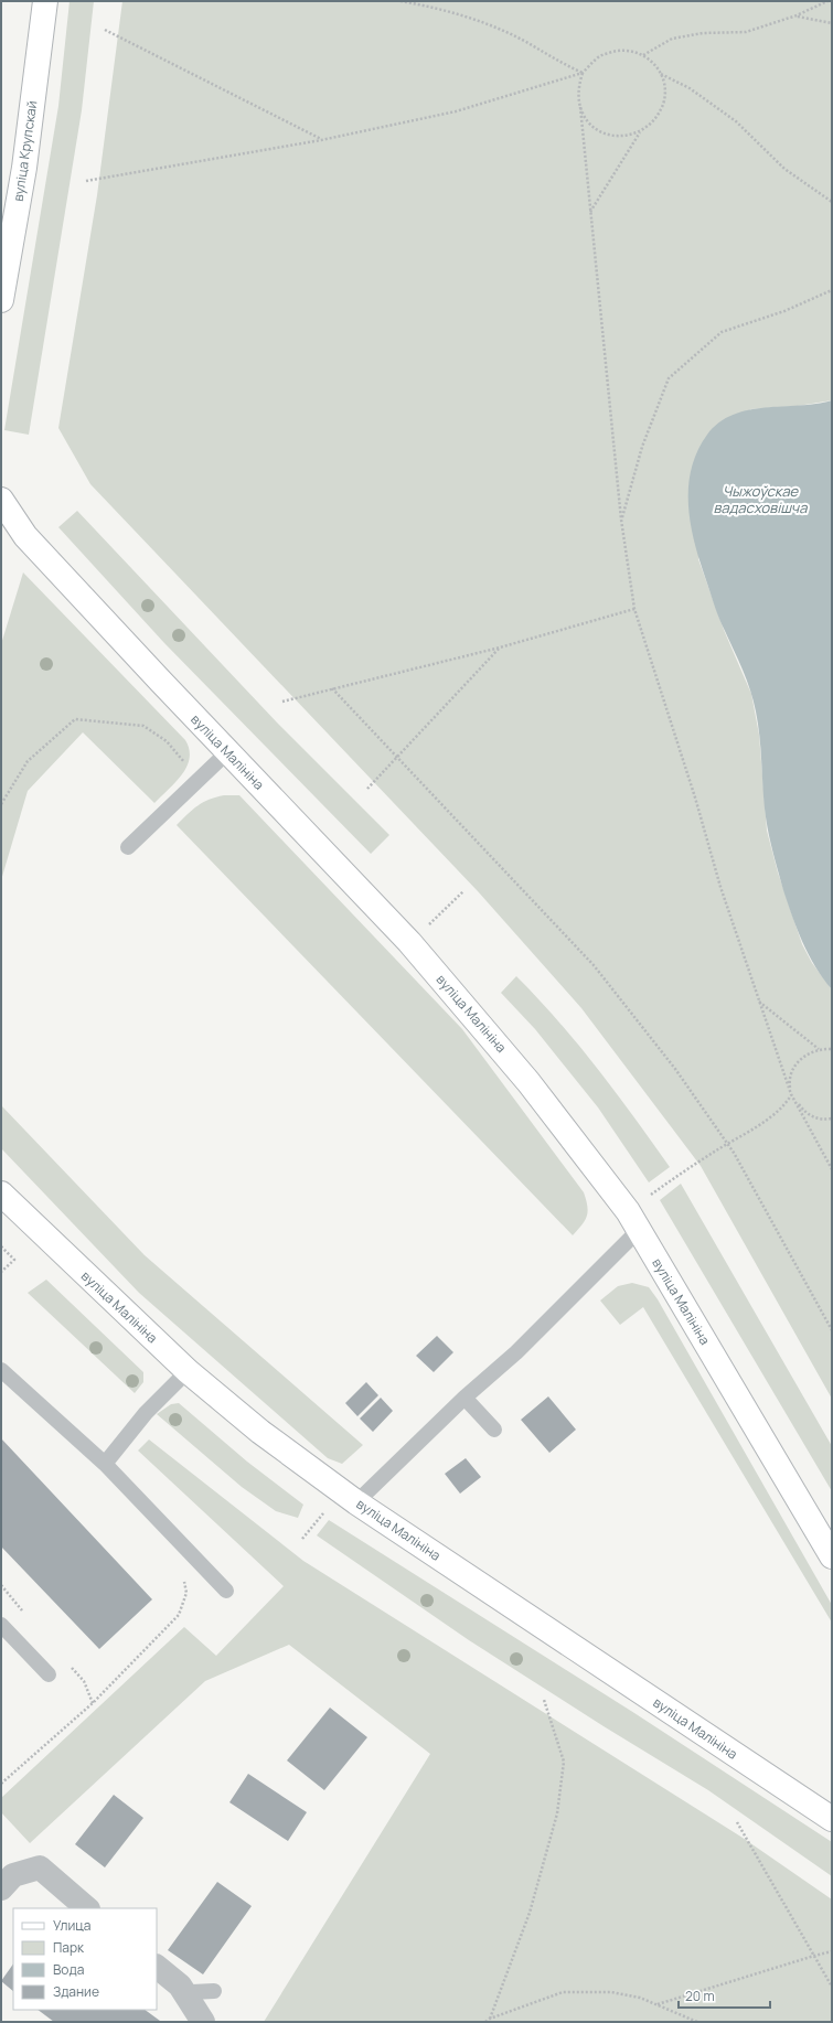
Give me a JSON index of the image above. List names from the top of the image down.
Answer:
{
  "streets": {
    "main road": ["вуліца Крупскай", "вуліца Малініна"]
  },
  "water": ["Чыжоўскае вадасховішча"],
  "legend": [
    "Улица",
    "Парк",
    "Вода",
    "Здание"
  ],
  "scale_bar": "20 m"
}
